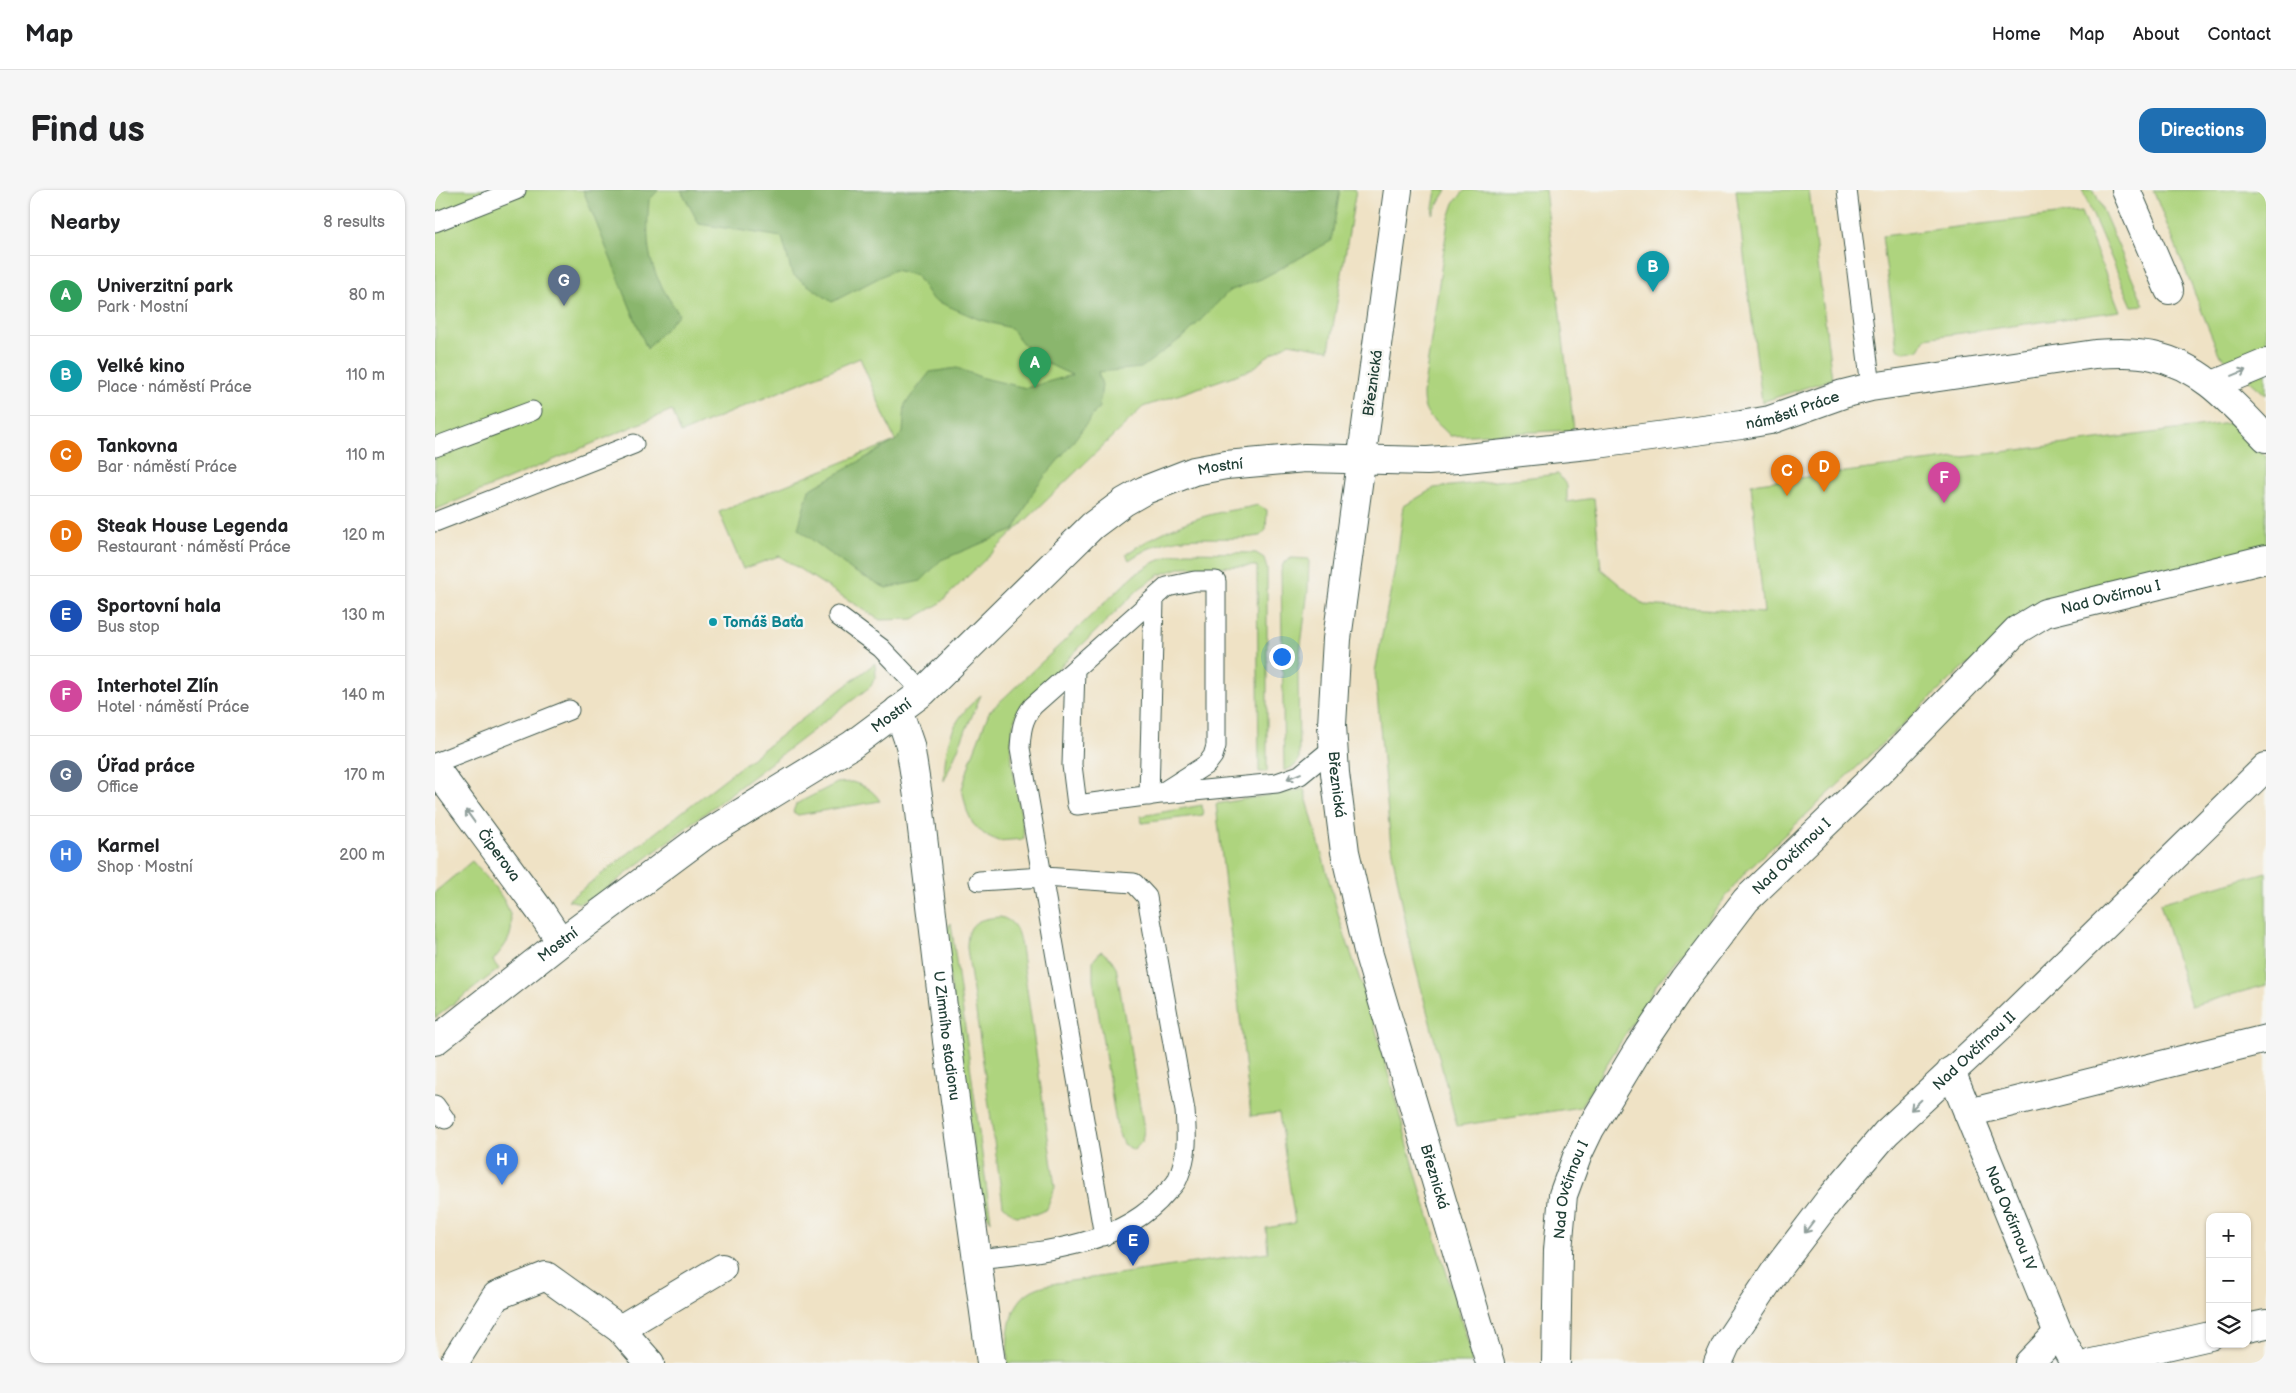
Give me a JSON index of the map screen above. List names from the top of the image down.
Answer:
{
  "streets": {
    "street": [
      "Březnická",
      "náměstí Práce",
      "Mostní",
      "Nad Ovčírnou I",
      "Čiperova",
      "U Zimního stadionu",
      "Nad Ovčírnou II",
      "Nad Ovčírnou IV"
    ]
  },
  "crossings": [
    ["Březnická", "náměstí Práce"],
    ["Březnická", "Mostní"],
    ["náměstí Práce", "Mostní"],
    ["Mostní", "Čiperova"],
    ["Mostní", "U Zimního stadionu"],
    ["Nad Ovčírnou II", "Nad Ovčírnou IV"]
  ],
  "one_way": ["Čiperova", "Nad Ovčírnou II"],
  "places": ["Tomáš Baťa"],
  "page": {
    "header": "Map",
    "nav": [
      "Home",
      "Map",
      "About",
      "Contact"
    ],
    "buttons": "Directions",
    "title": "Find us",
    "heading": ["Nearby", "8 results"],
    "pins": [
      "B",
      "G",
      "A",
      "D",
      "C",
      "F",
      "H",
      "E"
    ],
    "list": [
      {
        "mark": "A",
        "name": "Univerzitní park",
        "note": "Park · Mostní",
        "value": "80 m"
      },
      {
        "mark": "B",
        "name": "Velké kino",
        "note": "Place · náměstí Práce",
        "value": "110 m"
      },
      {
        "mark": "C",
        "name": "Tankovna",
        "note": "Bar · náměstí Práce",
        "value": "110 m"
      },
      {
        "mark": "D",
        "name": "Steak House Legenda",
        "note": "Restaurant · náměstí Práce",
        "value": "120 m"
      },
      {
        "mark": "E",
        "name": "Sportovní hala",
        "note": "Bus stop",
        "value": "130 m"
      },
      {
        "mark": "F",
        "name": "Interhotel Zlín",
        "note": "Hotel · náměstí Práce",
        "value": "140 m"
      },
      {
        "mark": "G",
        "name": "Úřad práce",
        "note": "Office",
        "value": "170 m"
      },
      {
        "mark": "H",
        "name": "Karmel",
        "note": "Shop · Mostní",
        "value": "200 m"
      }
    ],
    "map_buttons": ["+", "−"]
  }
}
